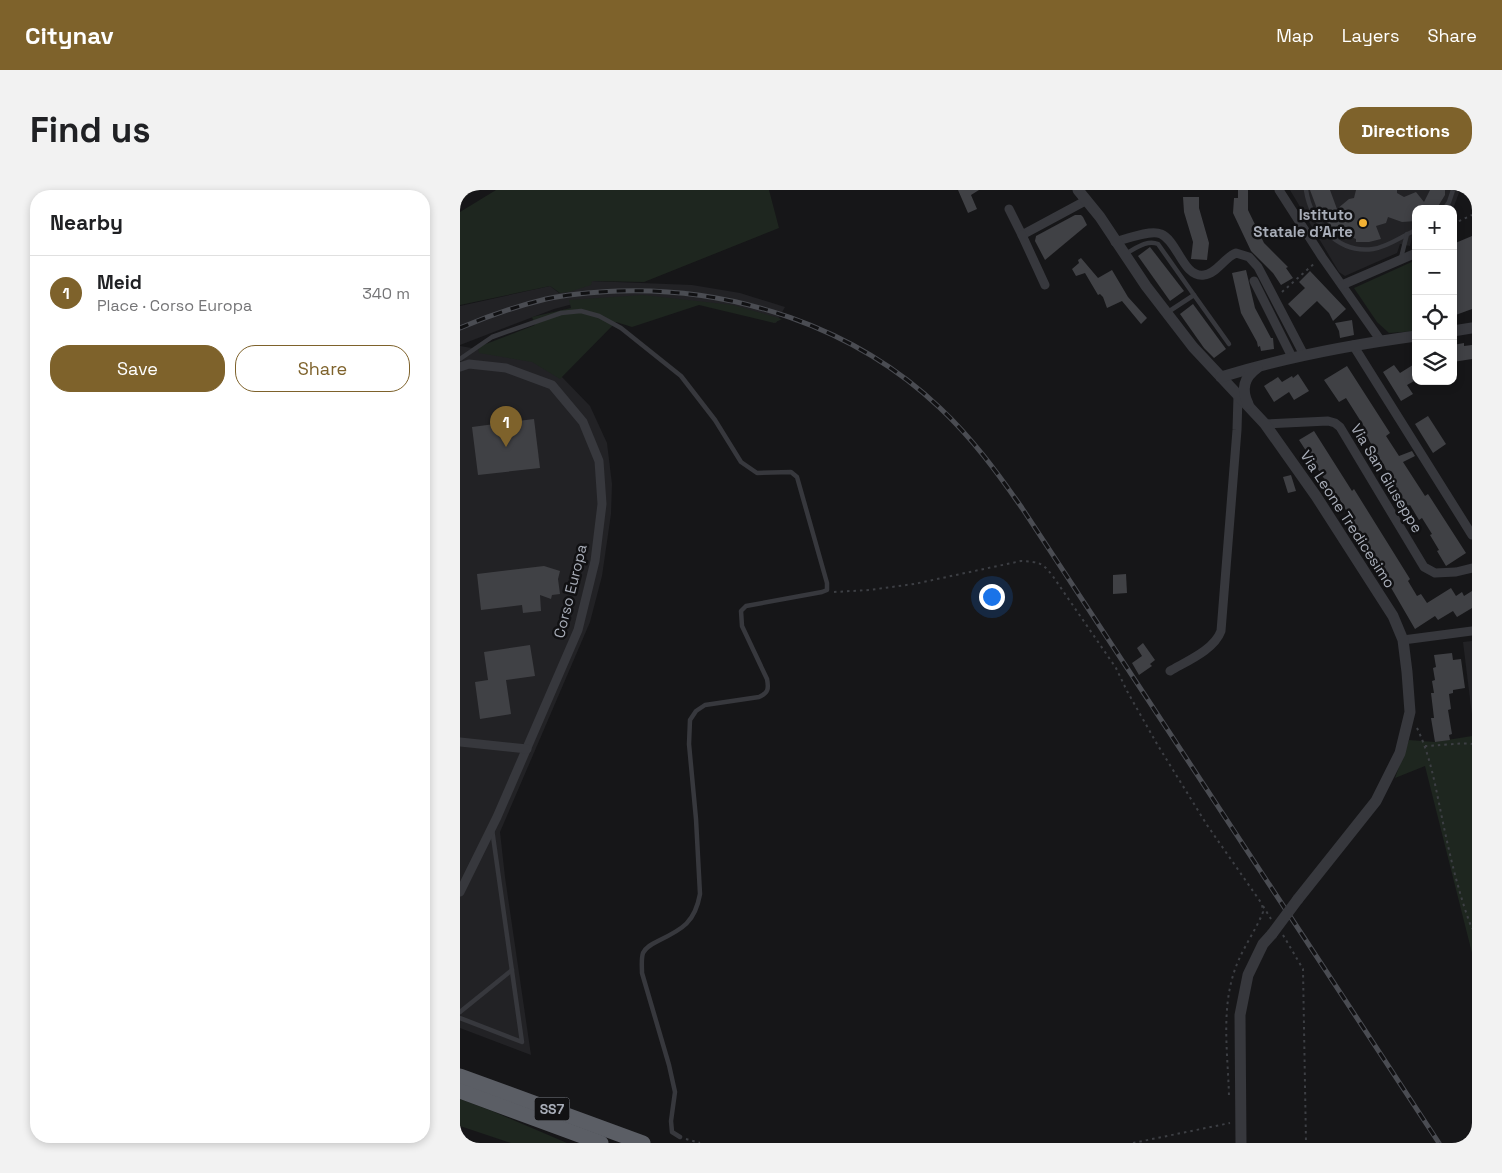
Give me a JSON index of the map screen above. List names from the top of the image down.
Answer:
{
  "streets": {
    "highway": ["SS7"],
    "street": ["Via San Giuseppe", "Via Leone Tredicesimo", "Corso Europa"]
  },
  "crossings": [
    ["Via San Giuseppe", "Via Leone Tredicesimo"]
  ],
  "places": ["Istituto Statale d'Arte"],
  "page": {
    "header": "Citynav",
    "nav": ["Map", "Layers", "Share"],
    "buttons": [
      "Directions",
      ["Save", "Share"]
    ],
    "title": "Find us",
    "heading": "Nearby",
    "map_buttons": ["+", "−"],
    "list": [
      {
        "mark": "1",
        "name": "Meid",
        "note": "Place · Corso Europa",
        "value": "340 m"
      }
    ],
    "pins": "1"
  }
}
